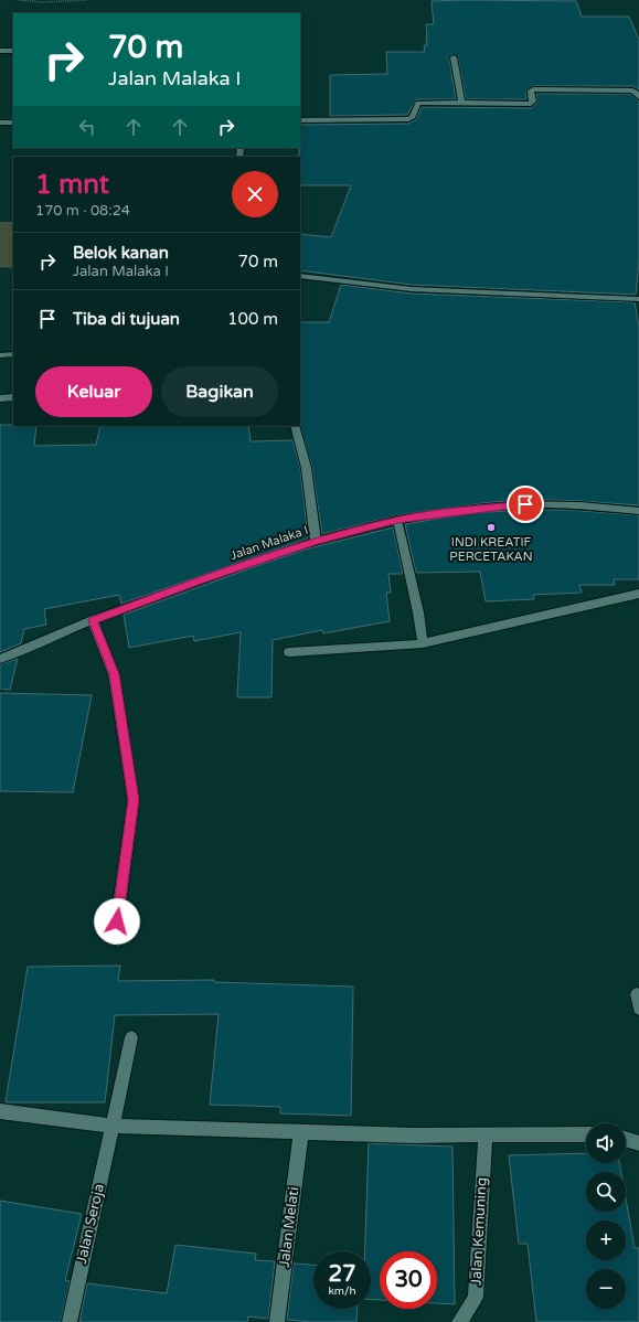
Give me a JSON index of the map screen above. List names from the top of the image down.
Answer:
{
  "streets": {
    "street": [
      "Jalan Malaka I",
      "Jalan Seroja",
      "Jalan Melati",
      "Jalan Kemuning"
    ]
  },
  "places": ["INDI KREATIF PERCETAKAN"],
  "page": {
    "turn": ["70 m", "Jalan Malaka I"],
    "heading": ["1 mnt", "170 m · 08:24"],
    "list": [
      {
        "name": "Belok kanan",
        "note": "Jalan Malaka I",
        "value": "70 m"
      },
      {
        "name": "Tiba di tujuan",
        "value": "100 m"
      }
    ],
    "buttons": ["Keluar", "Bagikan"],
    "map_buttons": ["+", "−"],
    "speed": "27 km/h",
    "limit": "30"
  }
}
